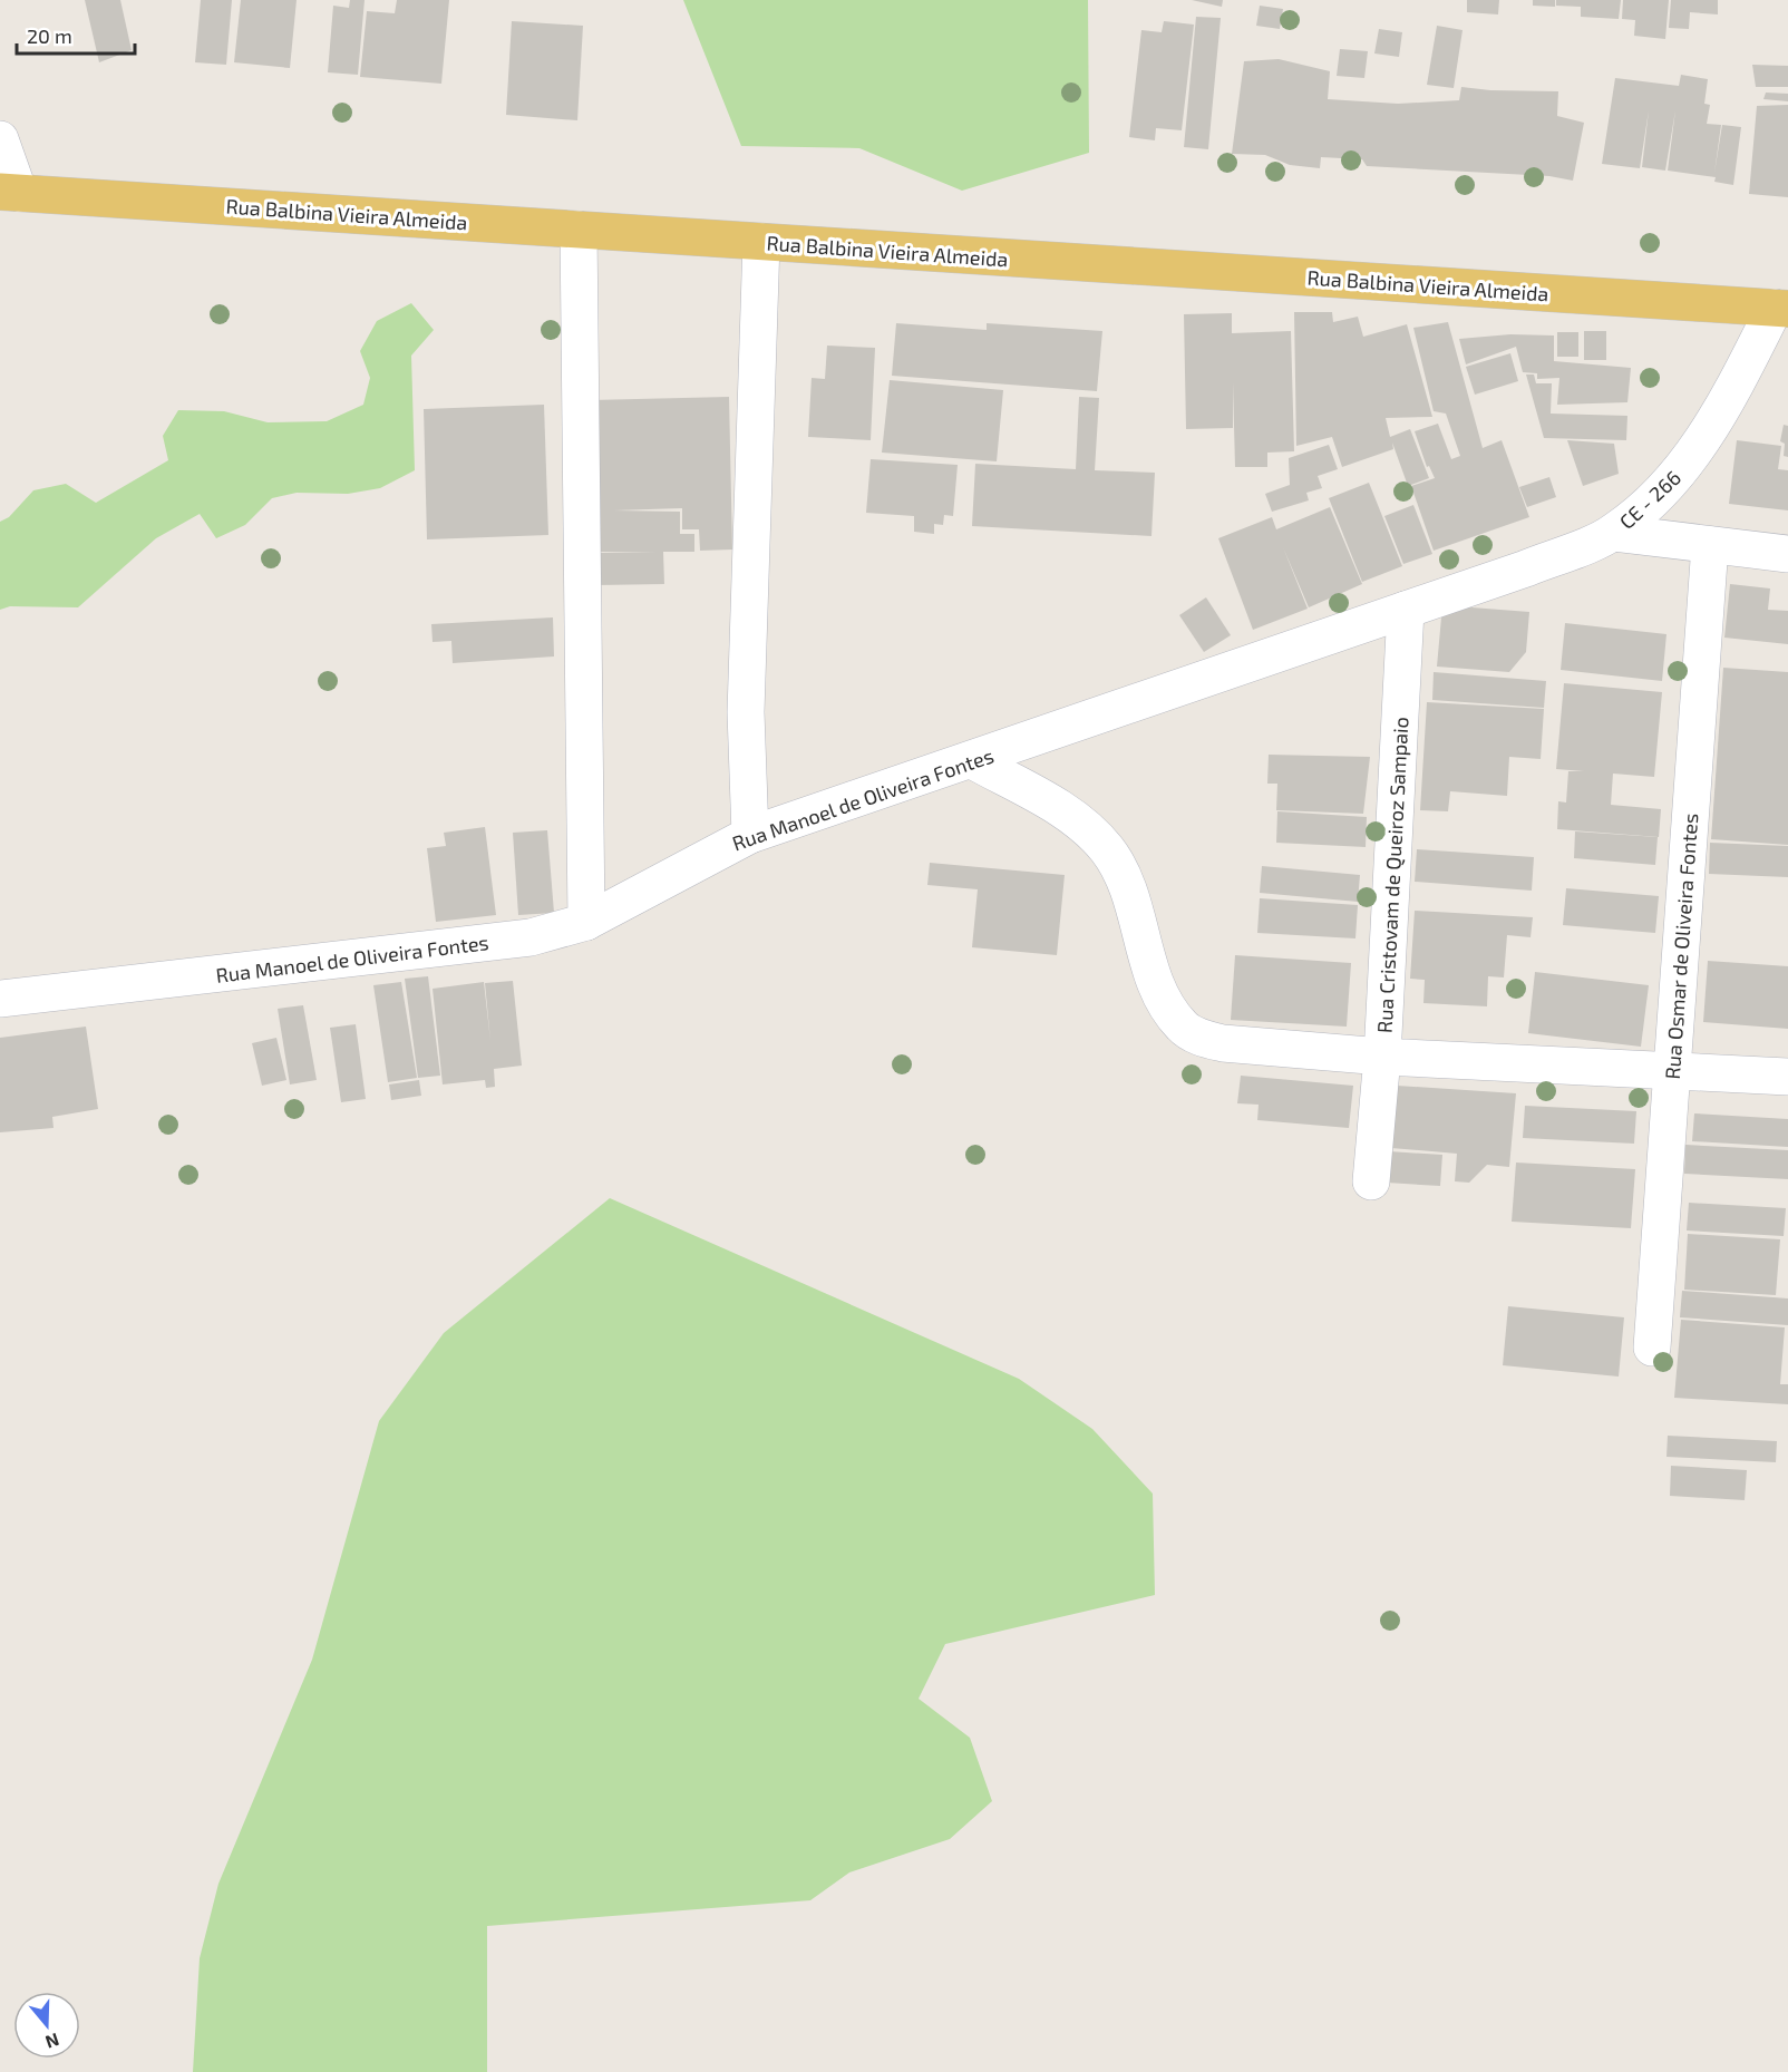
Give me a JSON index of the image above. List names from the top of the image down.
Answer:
{
  "streets": {
    "main road": ["Rua Balbina Vieira Almeida"],
    "street": [
      "CE - 266",
      "Rua Manoel de Oliveira Fontes",
      "Rua Cristovam de Queiroz Sampaio",
      "Rua Osmar de Oliveira Fontes"
    ]
  },
  "crossings": [
    ["Rua Balbina Vieira Almeida", "CE - 266"],
    ["CE - 266", "Rua Manoel de Oliveira Fontes"],
    ["CE - 266", "Rua Cristovam de Queiroz Sampaio"],
    ["Rua Manoel de Oliveira Fontes", "Rua Cristovam de Queiroz Sampaio"],
    ["Rua Cristovam de Queiroz Sampaio", "Rua Osmar de Oliveira Fontes"]
  ],
  "scale_bar": "20 m",
  "north": "bottom"
}
